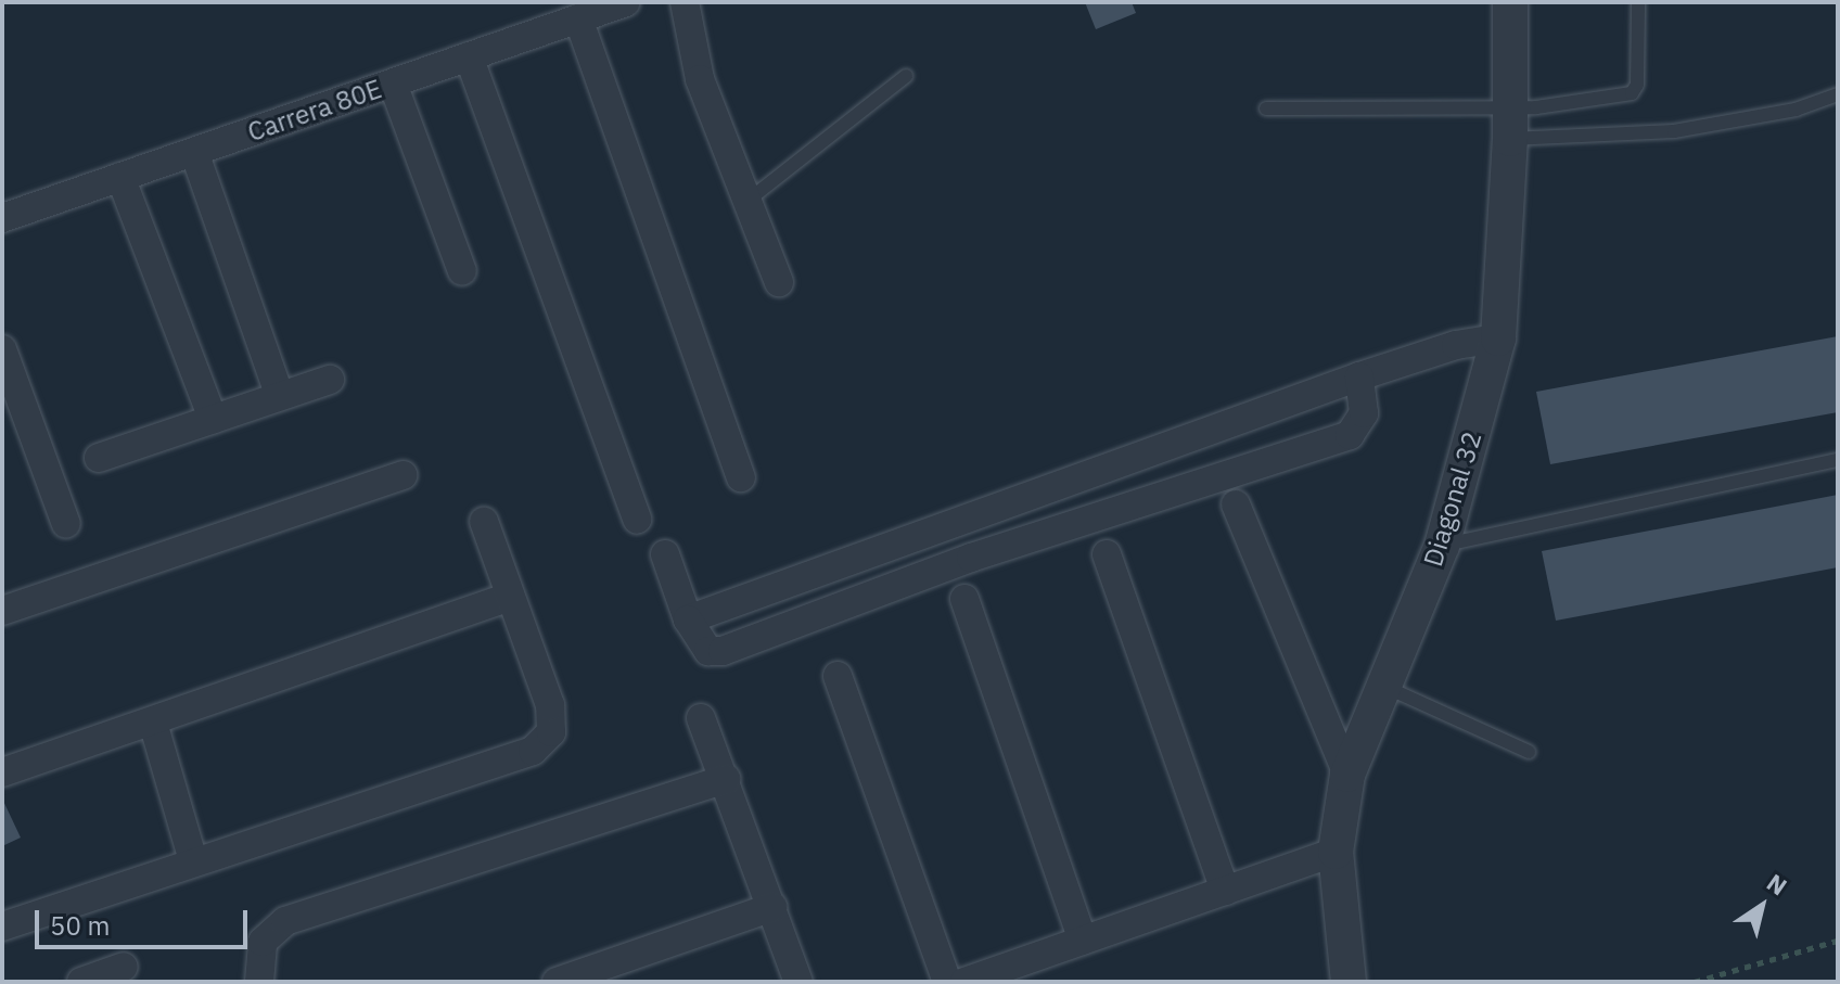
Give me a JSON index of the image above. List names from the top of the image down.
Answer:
{
  "streets": {
    "street": ["Carrera 80E", "Diagonal 32"]
  },
  "scale_bar": "50 m",
  "north": "top right"
}
